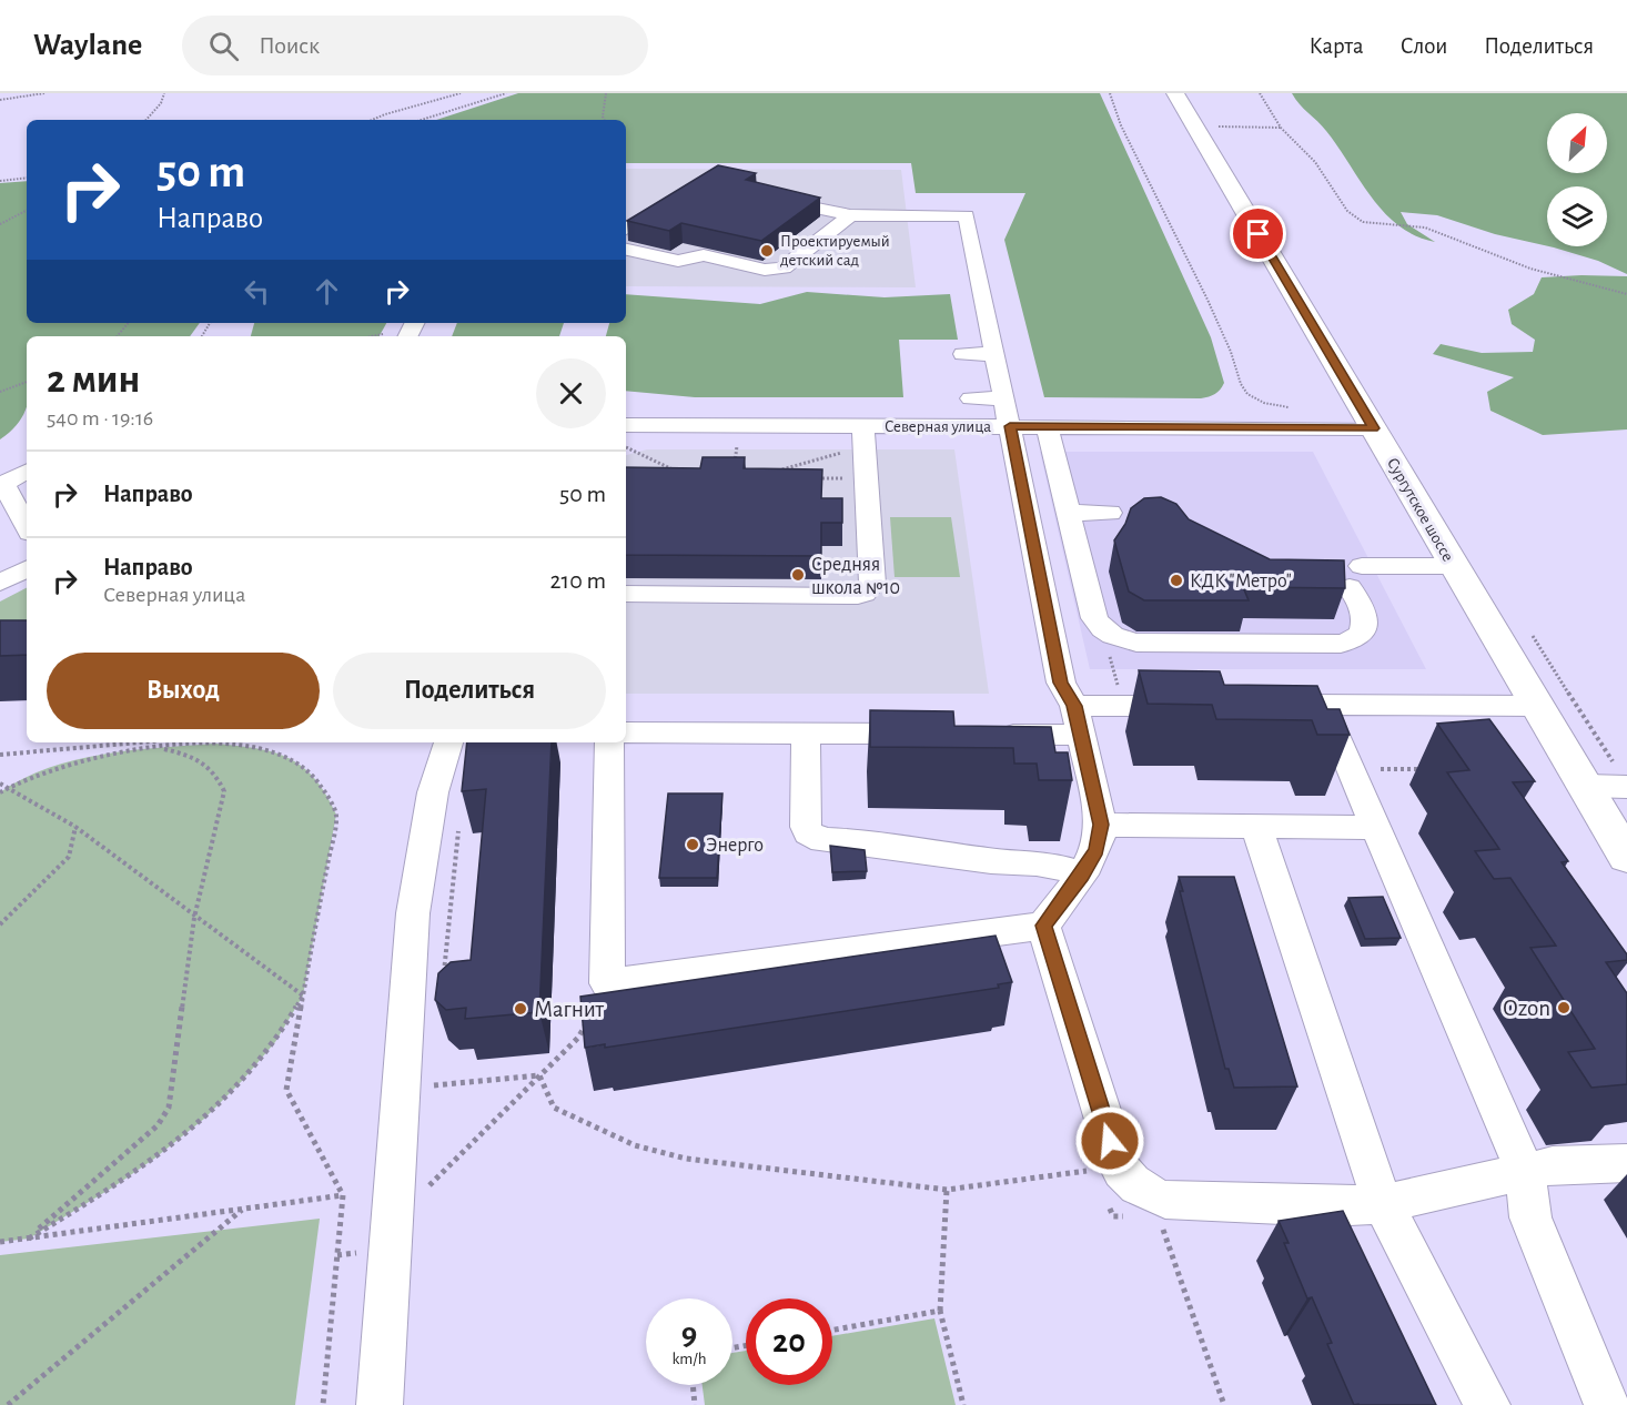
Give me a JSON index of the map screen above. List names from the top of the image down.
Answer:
{
  "streets": {
    "main road": ["Сургутское шоссе"],
    "street": ["Северная улица"]
  },
  "crossings": [
    ["Северная улица", "Сургутское шоссе"]
  ],
  "places": [
    "Проектируемый детский сад",
    "Средняя школа №10",
    "КДК \"Метро\"",
    "Энерго",
    "Ozon",
    "Магнит"
  ],
  "north": "top right",
  "page": {
    "header": "Waylane",
    "search": "Поиск",
    "nav": ["Карта", "Слои", "Поделиться"],
    "turn": ["50 m", "Направо"],
    "heading": ["2 мин", "540 m · 19:16"],
    "list": [
      {
        "name": "Направо",
        "value": "50 m"
      },
      {
        "name": "Направо",
        "note": "Северная улица",
        "value": "210 m"
      }
    ],
    "buttons": ["Выход", "Поделиться"],
    "speed": "9 km/h",
    "limit": "20"
  }
}
